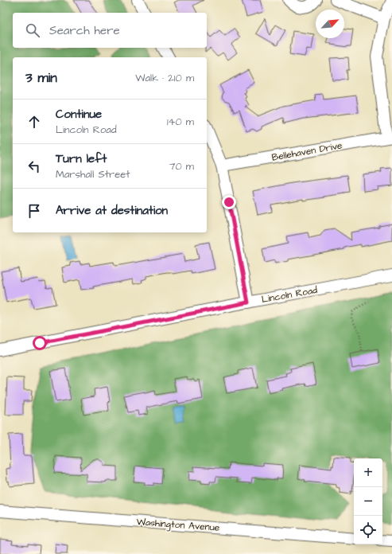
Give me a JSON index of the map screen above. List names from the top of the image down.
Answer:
{
  "streets": {
    "street": ["Bellehaven Drive", "Lincoln Road", "Washington Avenue"]
  },
  "north": "top right",
  "page": {
    "search": "Search here",
    "heading": ["3 min", "Walk · 210 m"],
    "list": [
      ["Continue", "Lincoln Road", "140 m"],
      ["Turn left", "Marshall Street", "70 m"],
      "Arrive at destination"
    ],
    "map_buttons": ["+", "−"]
  }
}
